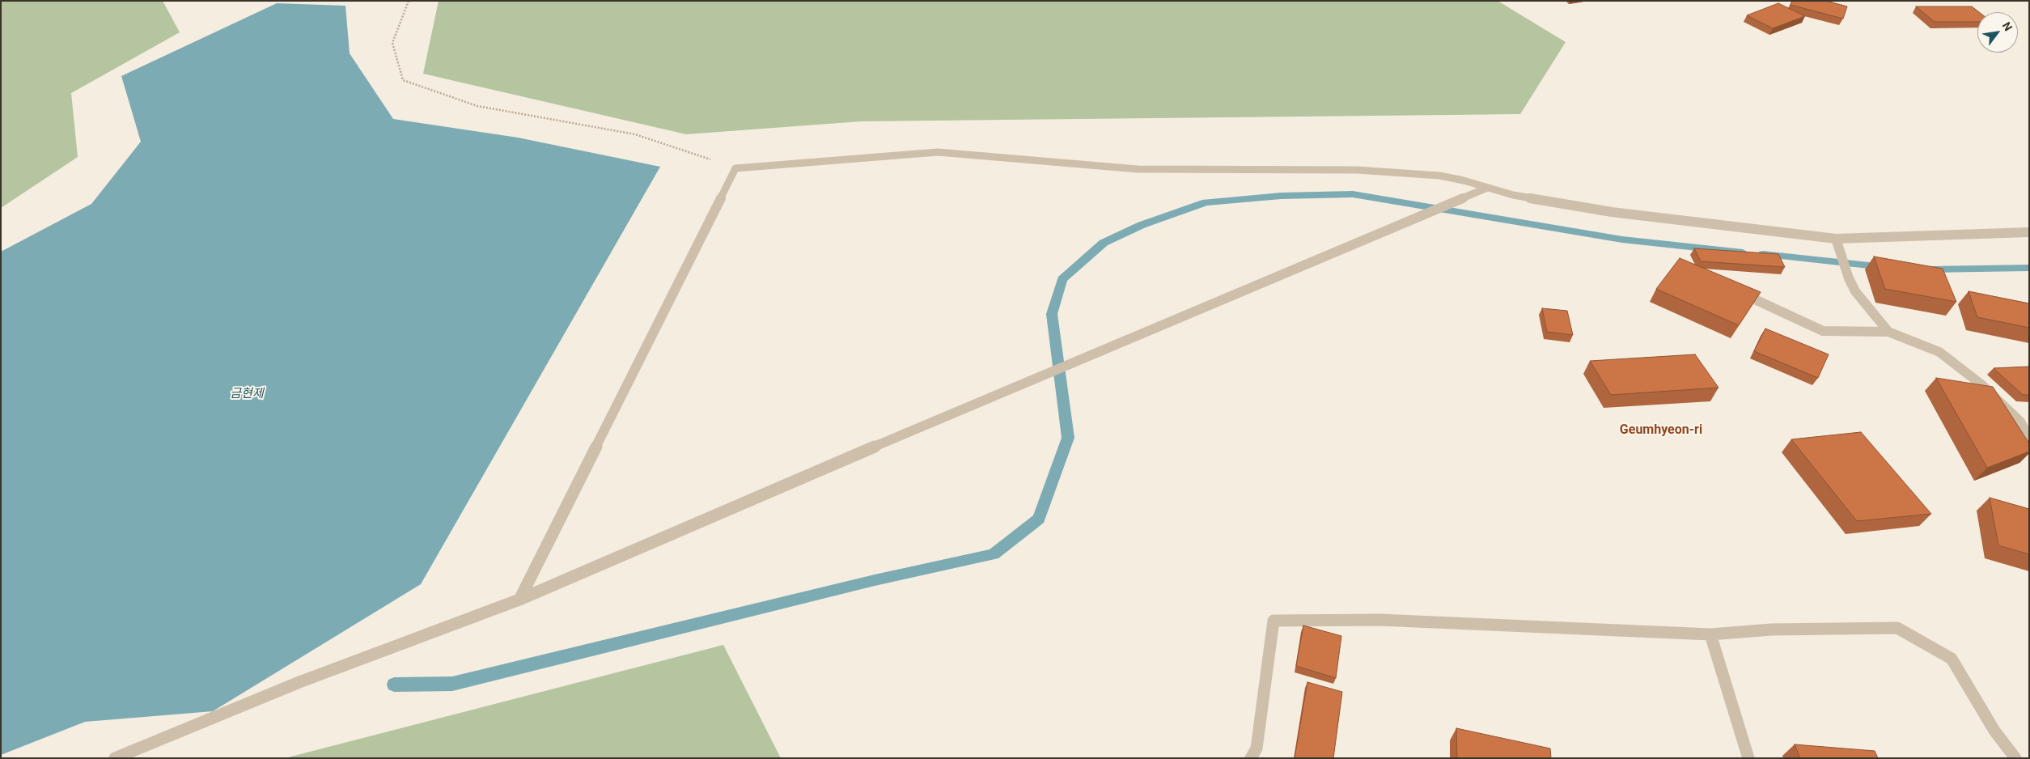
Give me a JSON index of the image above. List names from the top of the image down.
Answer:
{
  "districts": ["Geumhyeon-ri"],
  "water": ["금현제"],
  "north": "top right"
}
